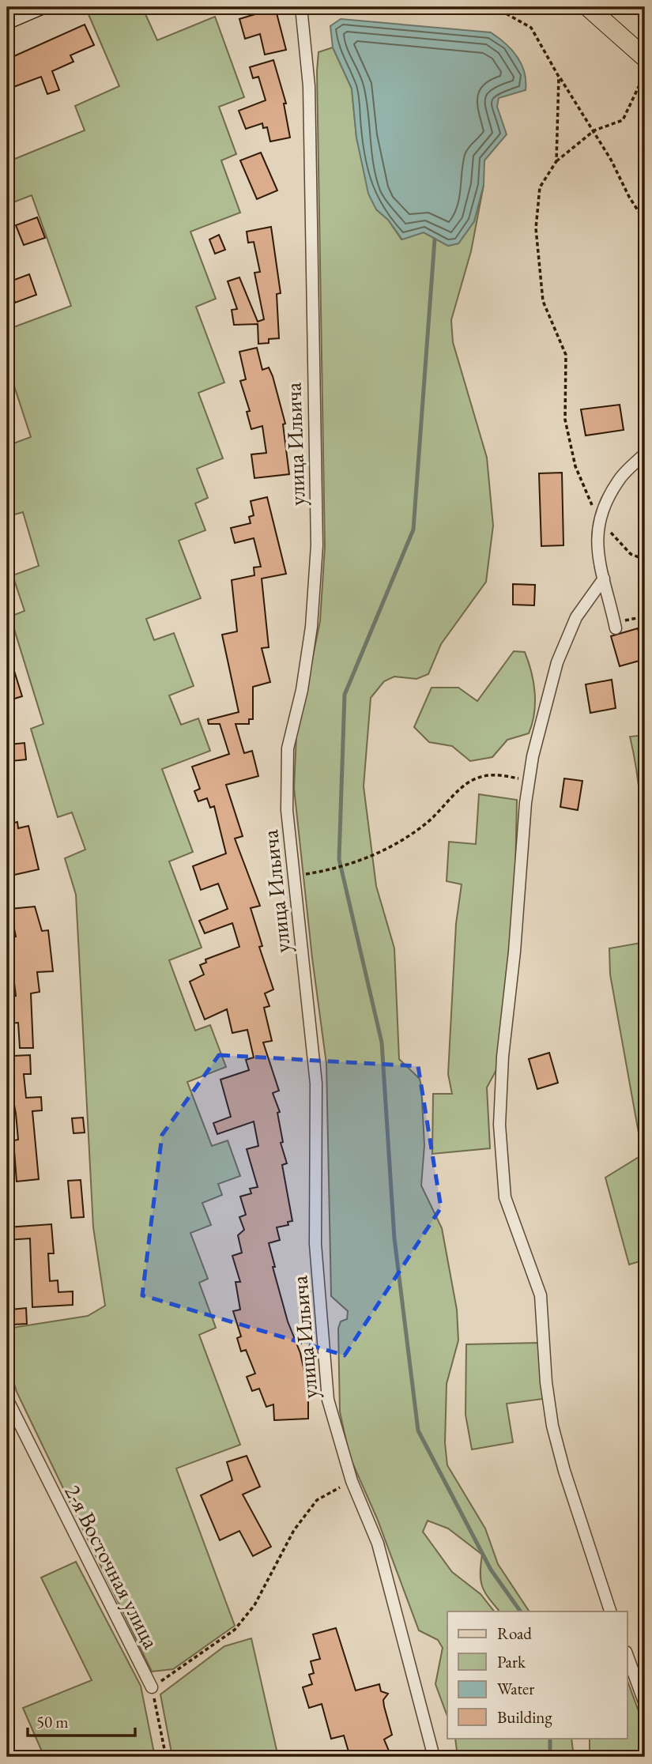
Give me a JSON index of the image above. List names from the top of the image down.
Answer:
{
  "streets": {
    "street": ["улица Ильича", "2-я Восточная улица"]
  },
  "legend": [
    "Road",
    "Park",
    "Water",
    "Building"
  ],
  "scale_bar": "50 m"
}
